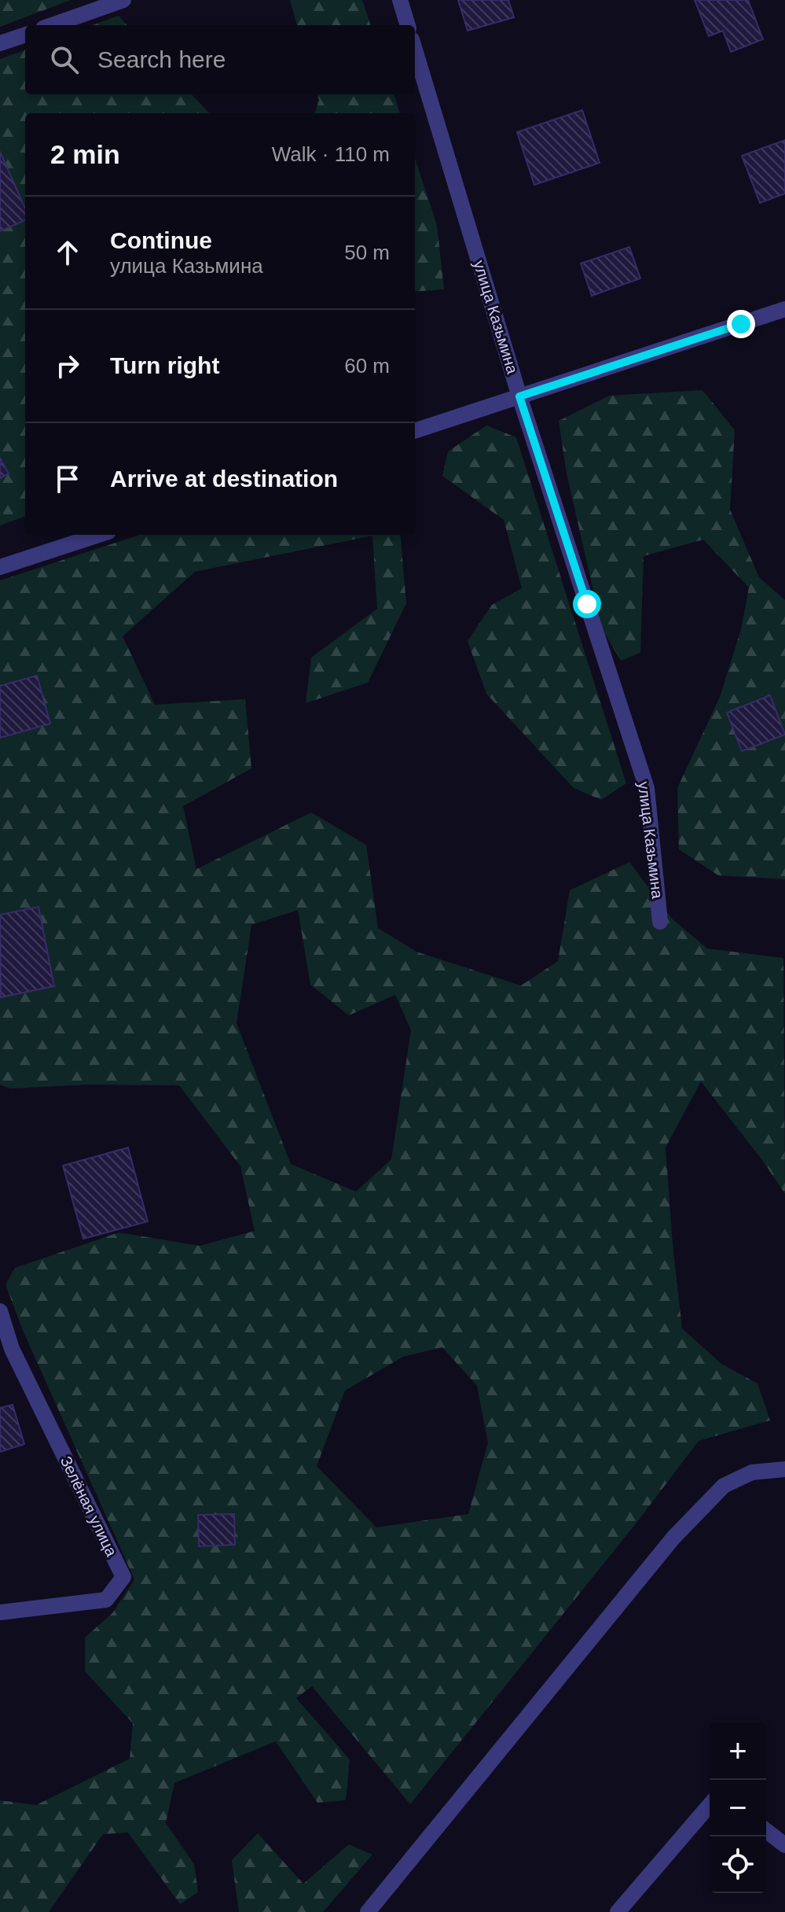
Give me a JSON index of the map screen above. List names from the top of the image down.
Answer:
{
  "streets": {
    "street": ["улица Казьмина", "Зелёная улица"]
  },
  "page": {
    "search": "Search here",
    "heading": ["2 min", "Walk · 110 m"],
    "list": [
      ["Continue", "улица Казьмина", "50 m"],
      ["Turn right", "60 m"],
      "Arrive at destination"
    ],
    "map_buttons": ["+", "−"]
  }
}
